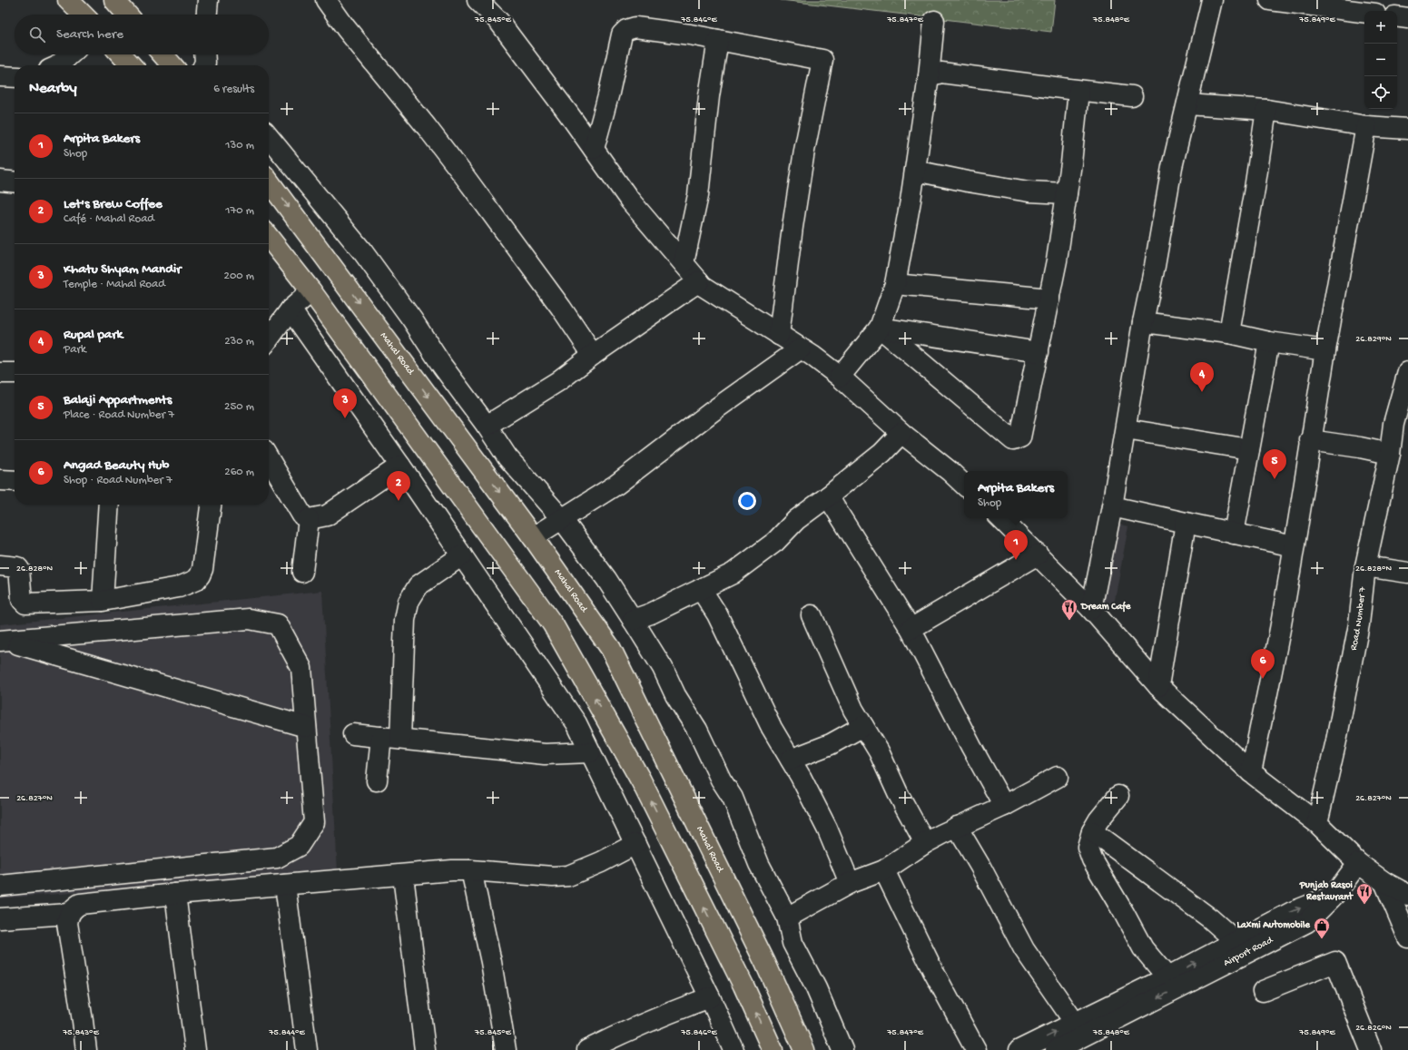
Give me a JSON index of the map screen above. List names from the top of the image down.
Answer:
{
  "streets": {
    "main road": ["Mahal Road"],
    "street": ["Road Number 7", "Airport Road"]
  },
  "places": {
    "restaurant": ["Dream Cafe", "Punjab Rasoi Restaurant"],
    "shop": ["Laxmi Automobile"]
  },
  "page": {
    "map_buttons": ["+", "−"],
    "search": "Search here",
    "heading": ["Nearby", "6 results"],
    "list": [
      {
        "mark": "1",
        "name": "Arpita Bakers",
        "note": "Shop",
        "value": "130 m"
      },
      {
        "mark": "2",
        "name": "Let's Brew Coffee",
        "note": "Café · Mahal Road",
        "value": "170 m"
      },
      {
        "mark": "3",
        "name": "Khatu Shyam Mandir",
        "note": "Temple · Mahal Road",
        "value": "200 m"
      },
      {
        "mark": "4",
        "name": "Rupal park",
        "note": "Park",
        "value": "230 m"
      },
      {
        "mark": "5",
        "name": "Balaji Appartments",
        "note": "Place · Road Number 7",
        "value": "250 m"
      },
      {
        "mark": "6",
        "name": "Angad Beauty Hub",
        "note": "Shop · Road Number 7",
        "value": "260 m"
      }
    ],
    "pins": [
      "4",
      "3",
      "5",
      "2",
      "1",
      "6"
    ],
    "popup": ["Arpita Bakers", "Shop"]
  },
  "coordinates": [
    "75.845°E",
    "75.846°E",
    "75.847°E",
    "75.848°E",
    "75.849°E",
    "26.829°N",
    "26.828°N",
    "26.827°N",
    "26.826°N",
    "75.843°E",
    "75.844°E"
  ]
}
